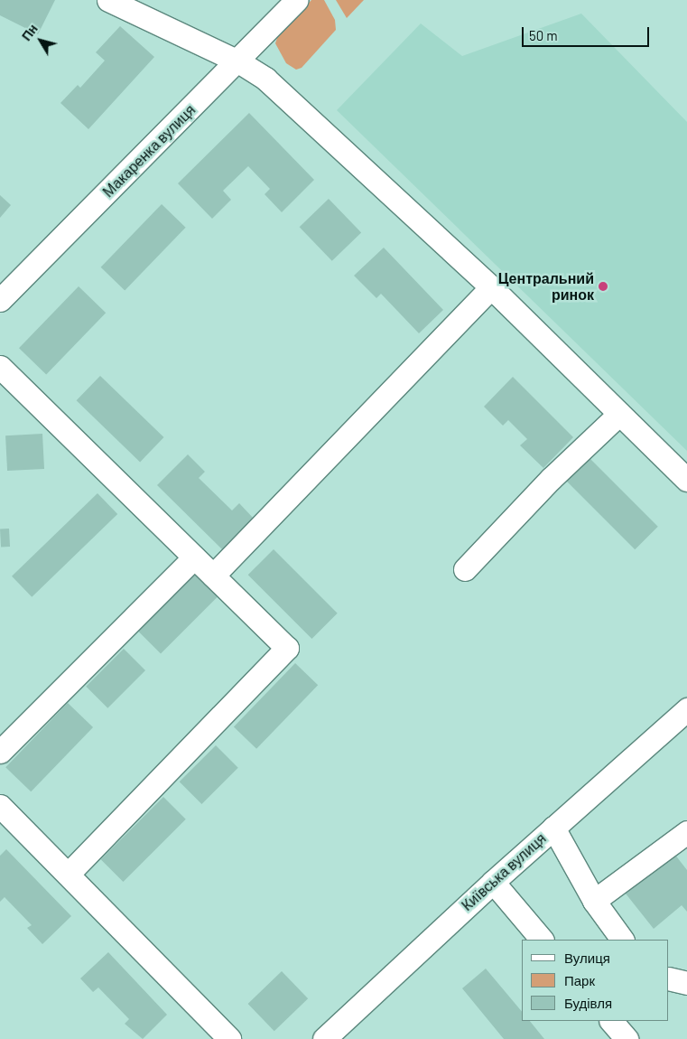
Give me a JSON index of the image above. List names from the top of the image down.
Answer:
{
  "streets": {
    "street": ["Макаренка вулиця", "Київська вулиця"]
  },
  "places": ["Центральний ринок"],
  "legend": ["Вулиця", "Парк", "Будівля"],
  "scale_bar": "50 m",
  "north": "top left"
}
